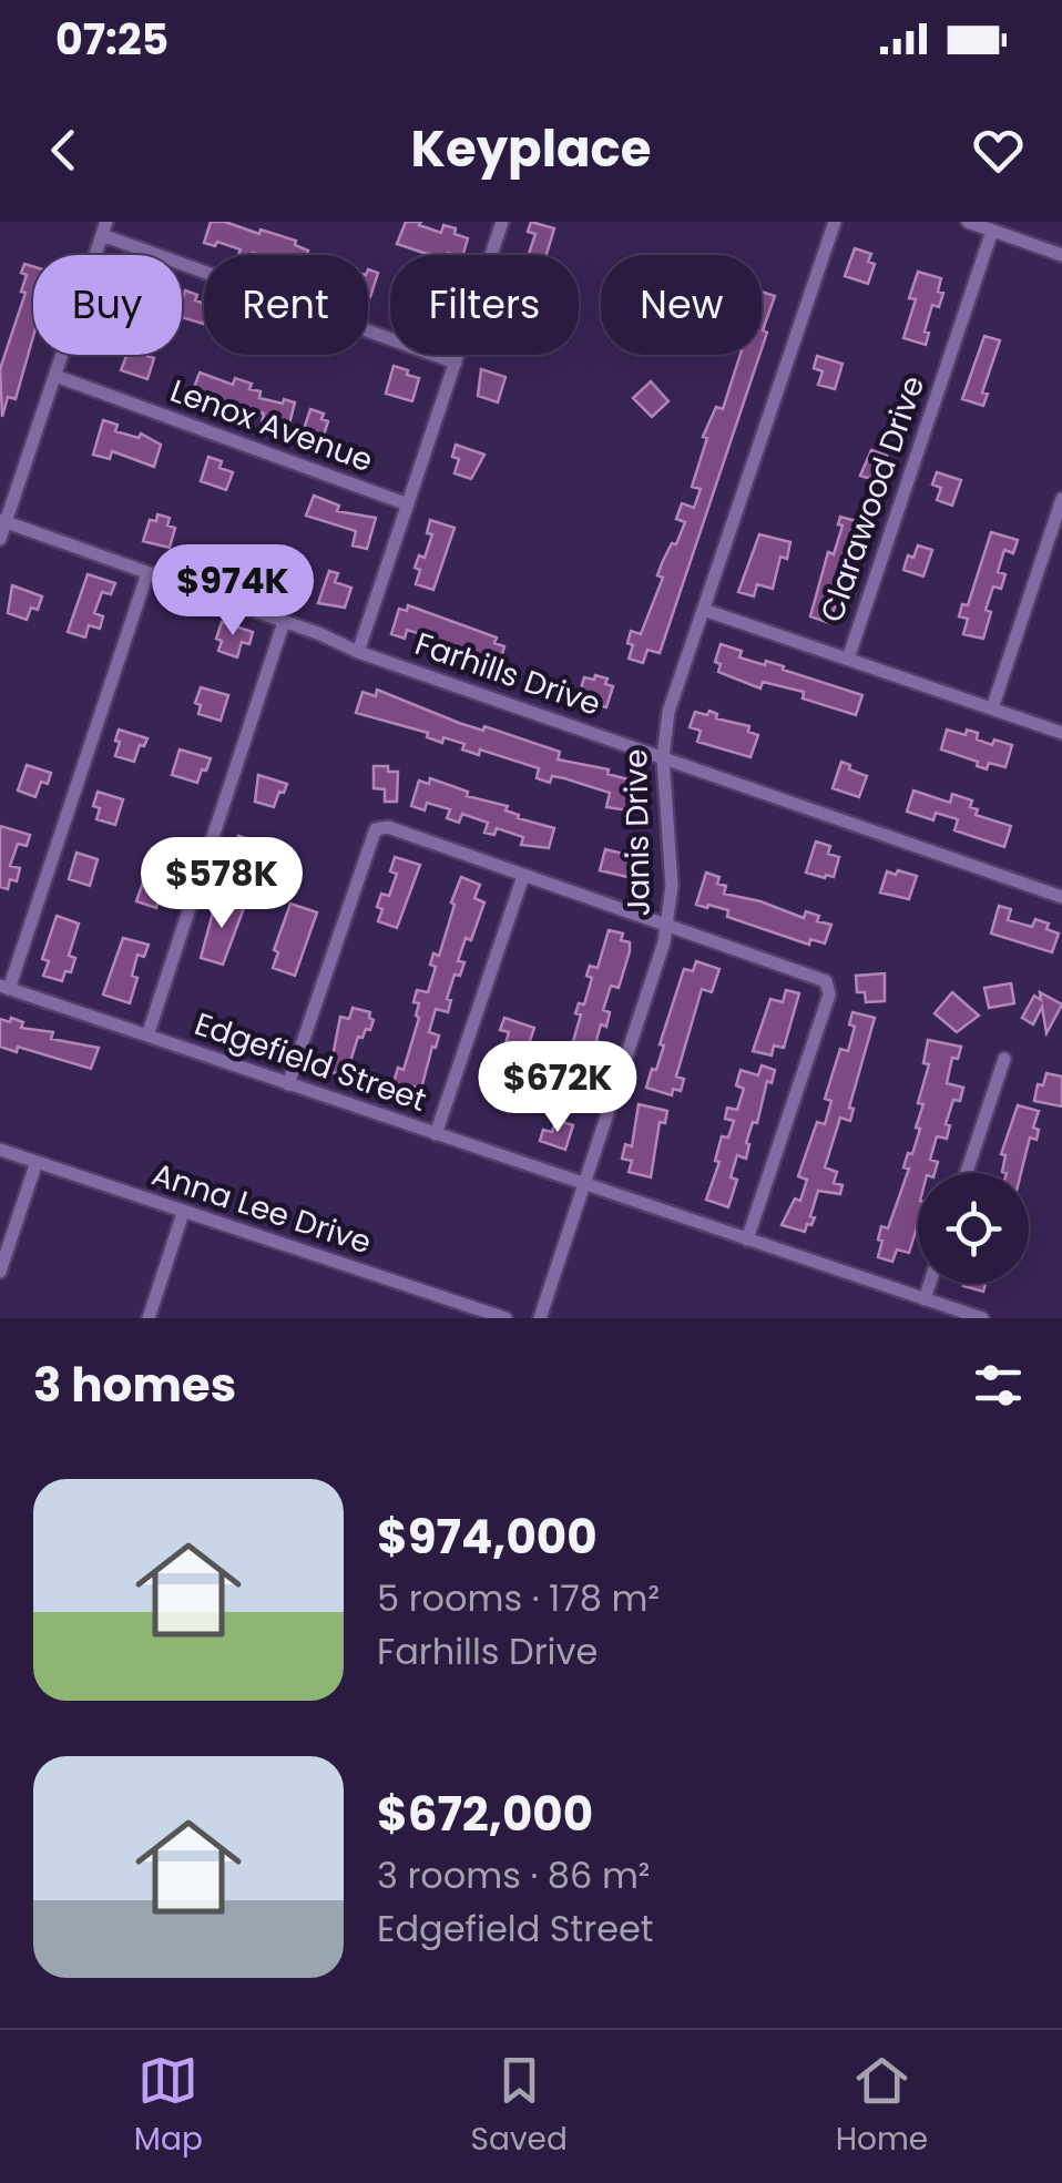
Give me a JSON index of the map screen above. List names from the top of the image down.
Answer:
{
  "streets": {
    "street": [
      "Lenox Avenue",
      "Clarawood Drive",
      "Farhills Drive",
      "Janis Drive",
      "Edgefield Street",
      "Anna Lee Drive"
    ]
  },
  "crossings": [
    ["Farhills Drive", "Janis Drive"],
    ["Janis Drive", "Edgefield Street"]
  ],
  "page": {
    "status": "07:25",
    "header": "Keyplace",
    "chip": [
      "Buy",
      "Rent",
      "Filters",
      "New"
    ],
    "price": ["$974K", "$578K", "$672K"],
    "heading": "3 homes",
    "list": [
      {
        "name": "$974,000",
        "note": "5 rooms · 178 m² · Farhills Drive"
      },
      {
        "name": "$672,000",
        "note": "3 rooms · 86 m² · Edgefield Street"
      }
    ],
    "tabs": ["Map", "Saved", "Home"]
  }
}
